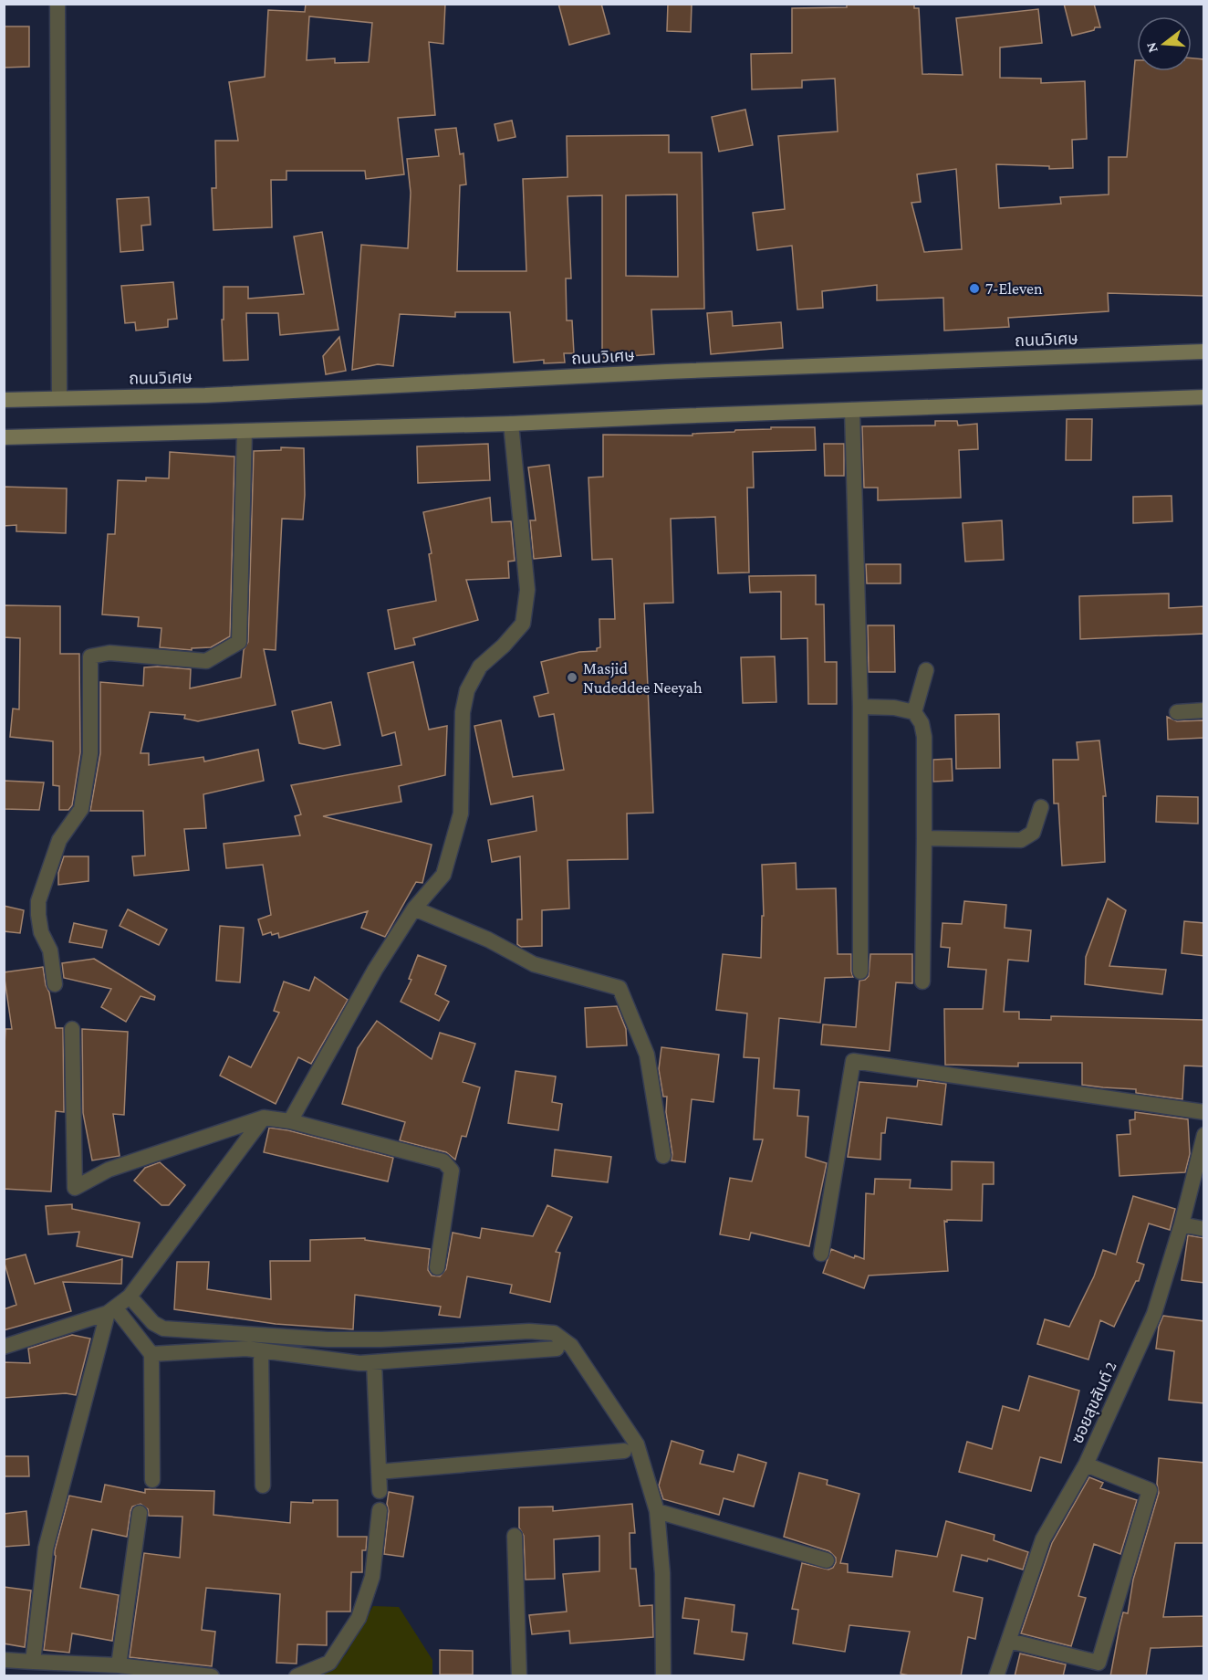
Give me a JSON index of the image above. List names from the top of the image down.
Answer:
{
  "streets": {
    "main road": ["ถนนวิเศษ"],
    "street": ["ซอยสุขสันต์ 2"]
  },
  "places": ["7-Eleven", "Masjid Nudeddee Neeyah"],
  "north": "left"
}
